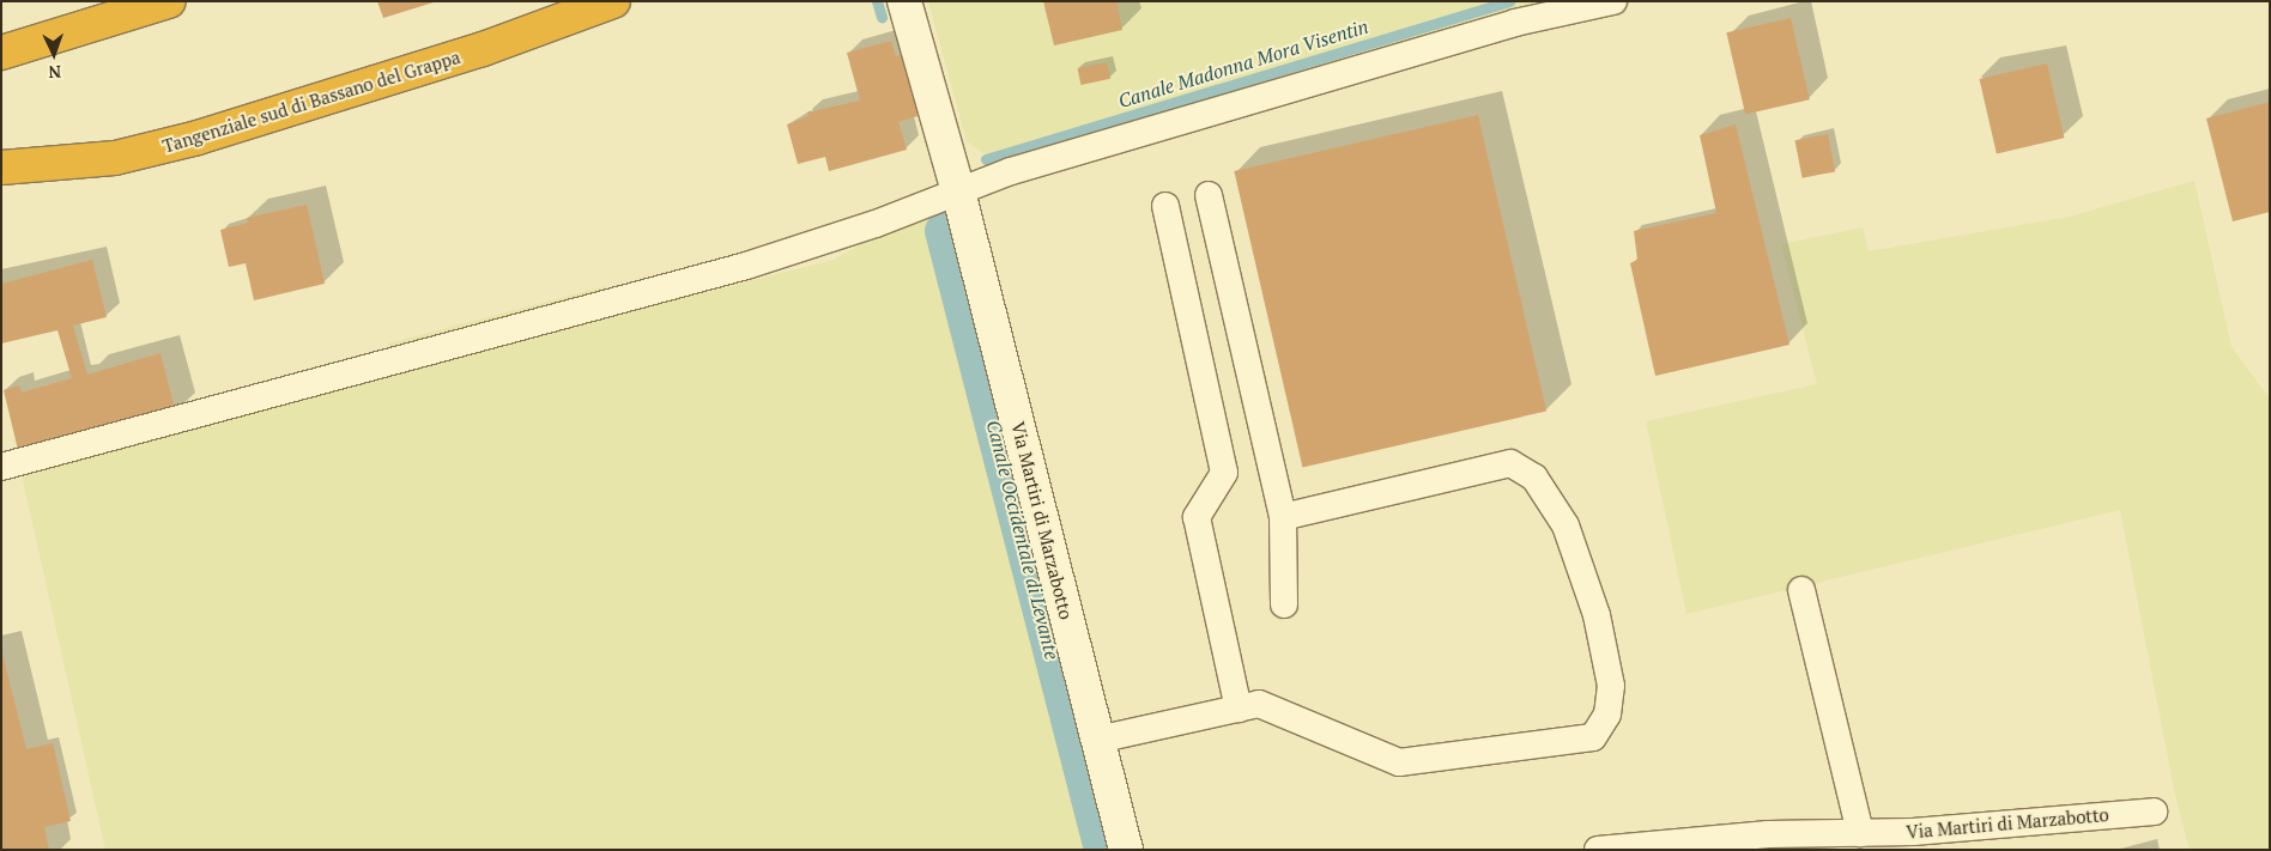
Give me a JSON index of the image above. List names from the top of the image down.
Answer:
{
  "streets": {
    "highway": ["Tangenziale sud di Bassano del Grappa"],
    "street": ["Via Martiri di Marzabotto"]
  },
  "water": ["Canale Madonna Mora Visentin", "Canale Occidentale di Levante"],
  "north": "bottom"
}
